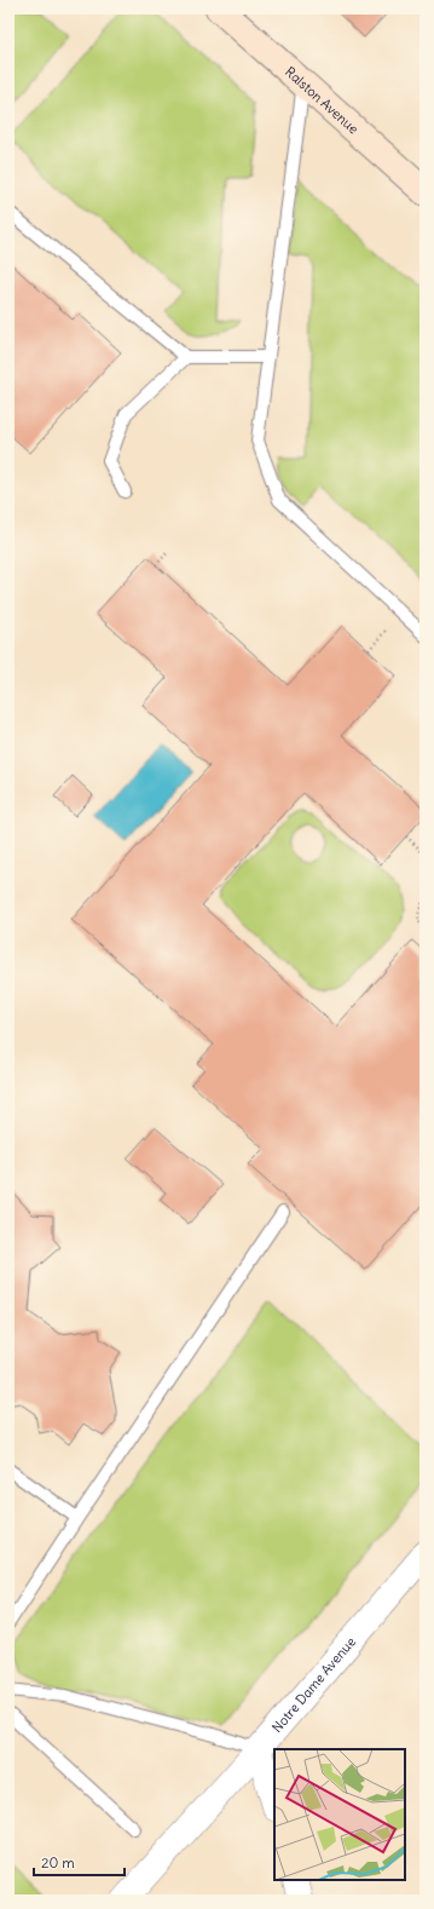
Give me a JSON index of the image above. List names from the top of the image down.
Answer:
{
  "streets": {
    "main road": ["Ralston Avenue"],
    "street": ["Notre Dame Avenue"]
  },
  "scale_bar": "20 m"
}
